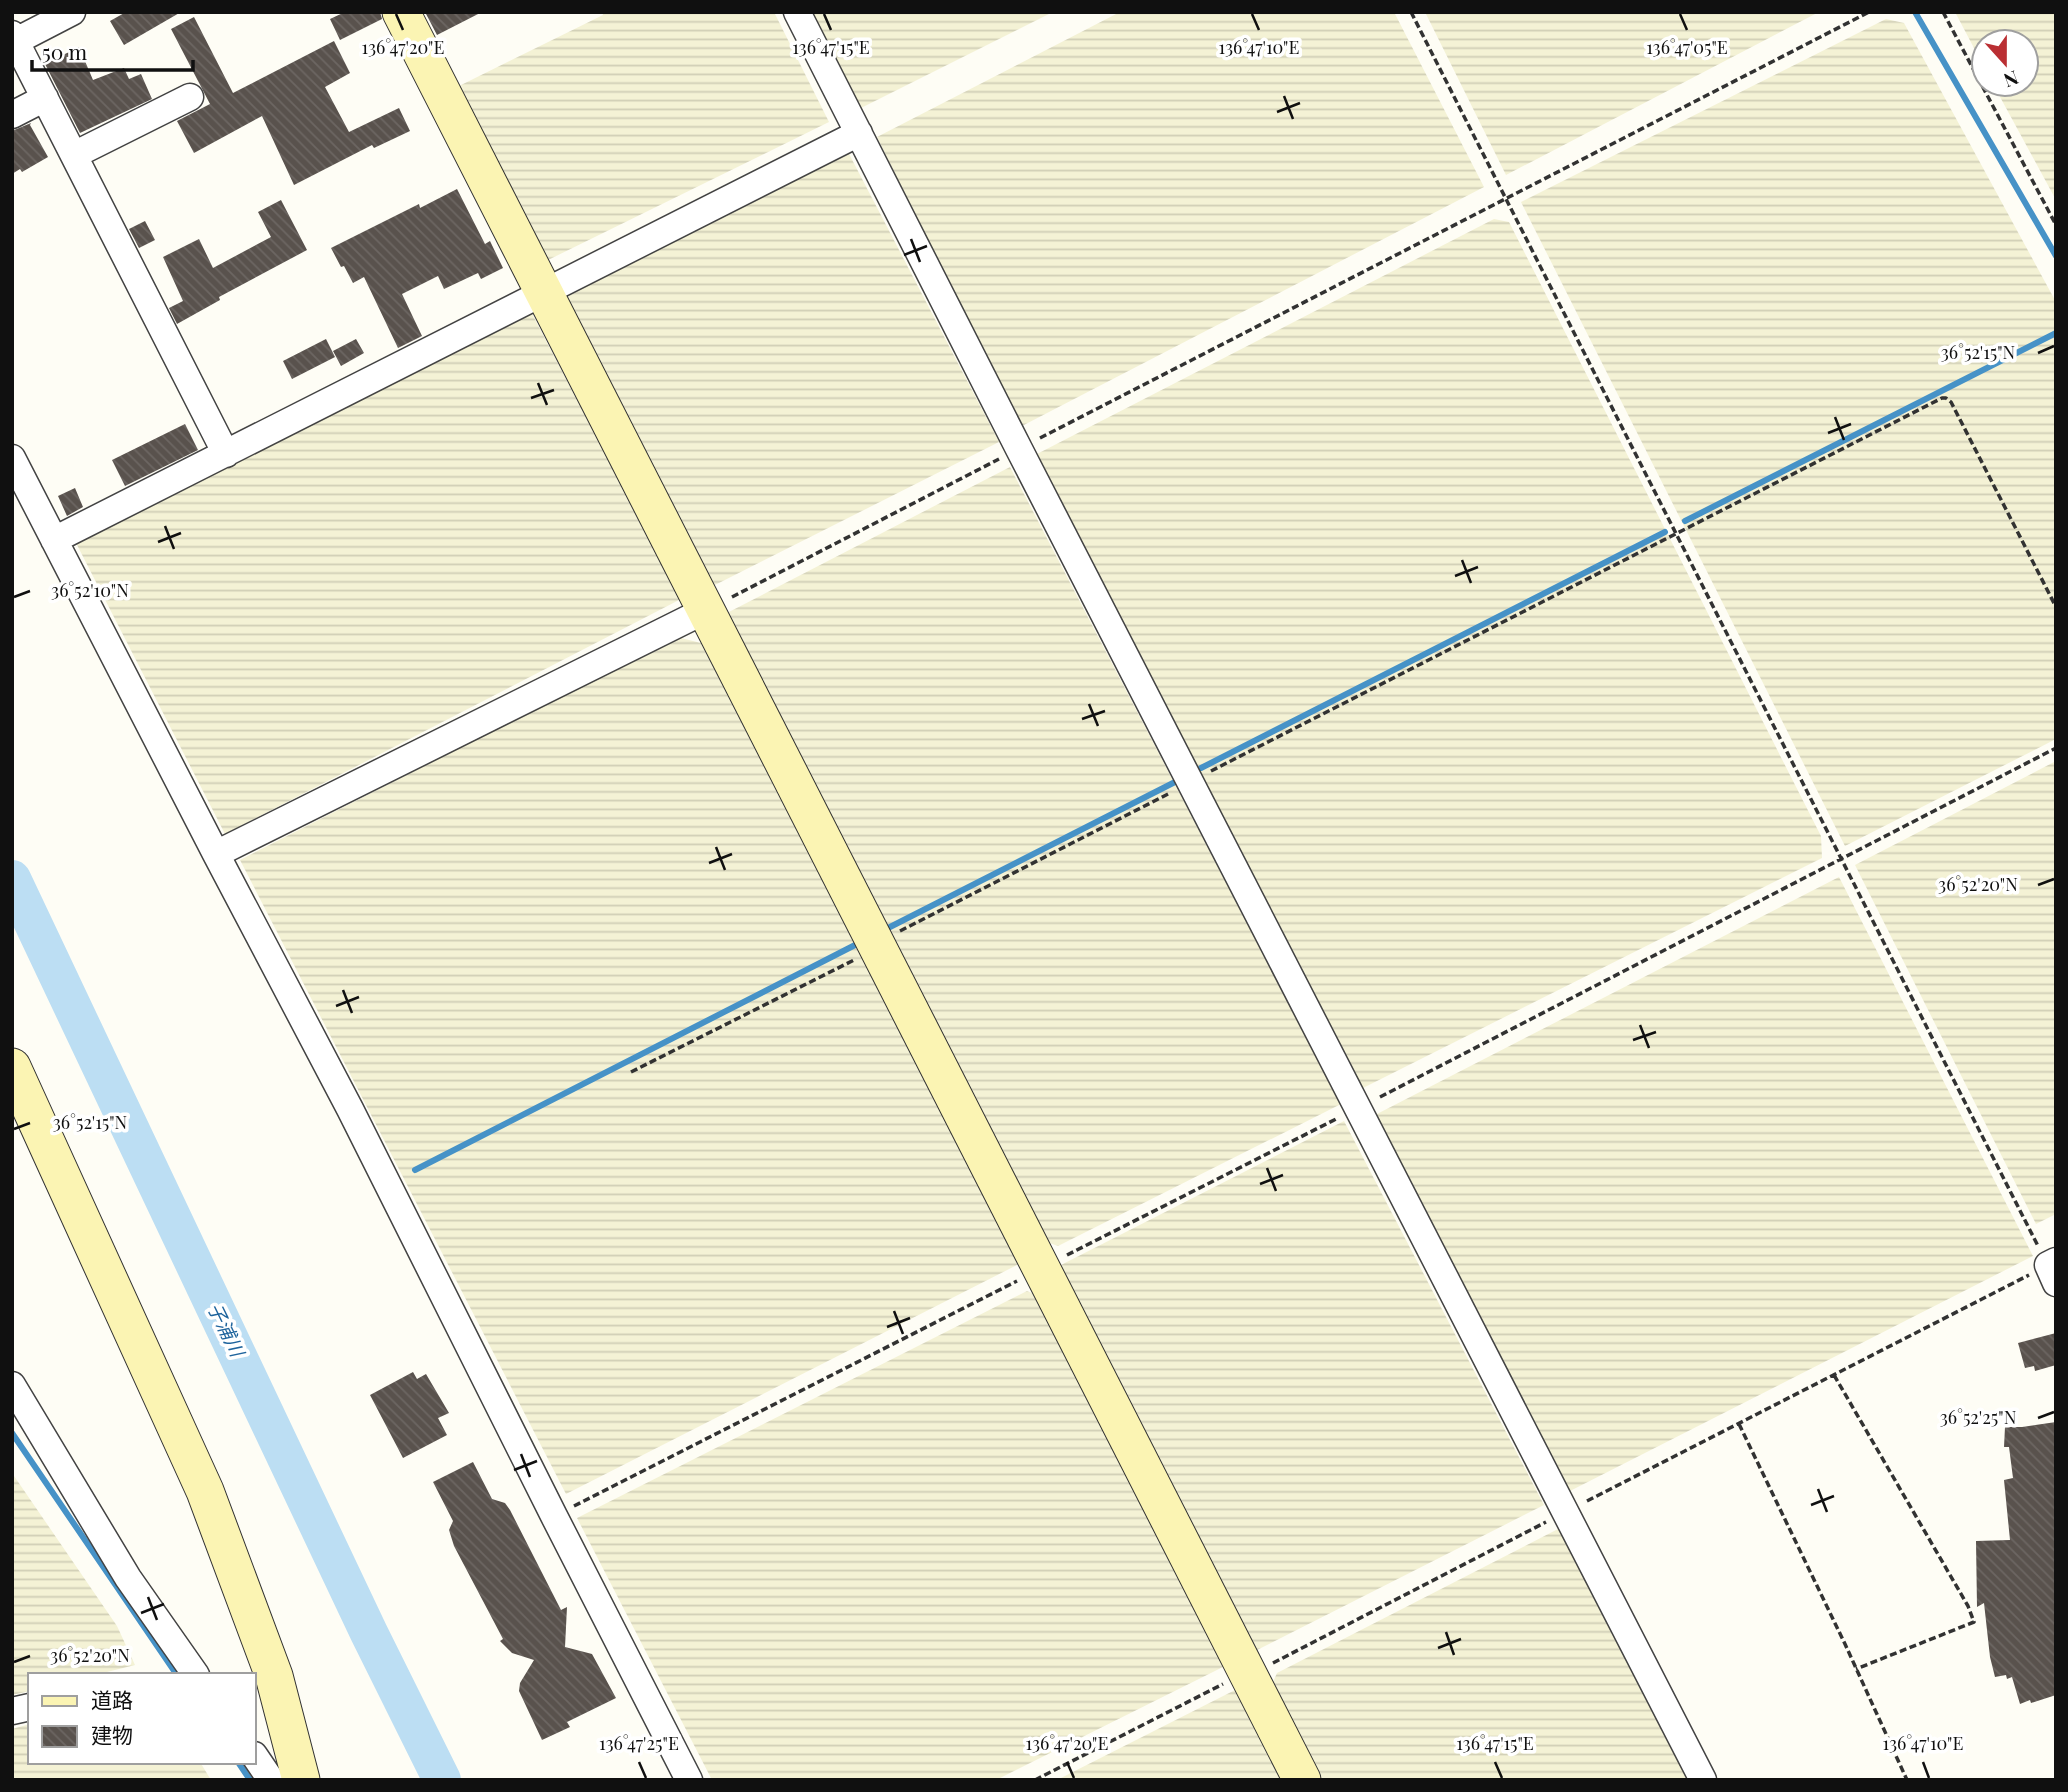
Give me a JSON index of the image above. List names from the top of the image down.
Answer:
{
  "water": ["子浦川"],
  "legend": ["道路", "建物"],
  "scale_bar": "50 m",
  "north": "bottom",
  "coordinates": [
    "136°47'15\"E",
    "136°47'10\"E",
    "136°47'20\"E",
    "136°47'05\"E",
    "36°52'15\"N",
    "36°52'10\"N",
    "36°52'20\"N",
    "36°52'25\"N",
    "136°47'25\"E"
  ]
}
